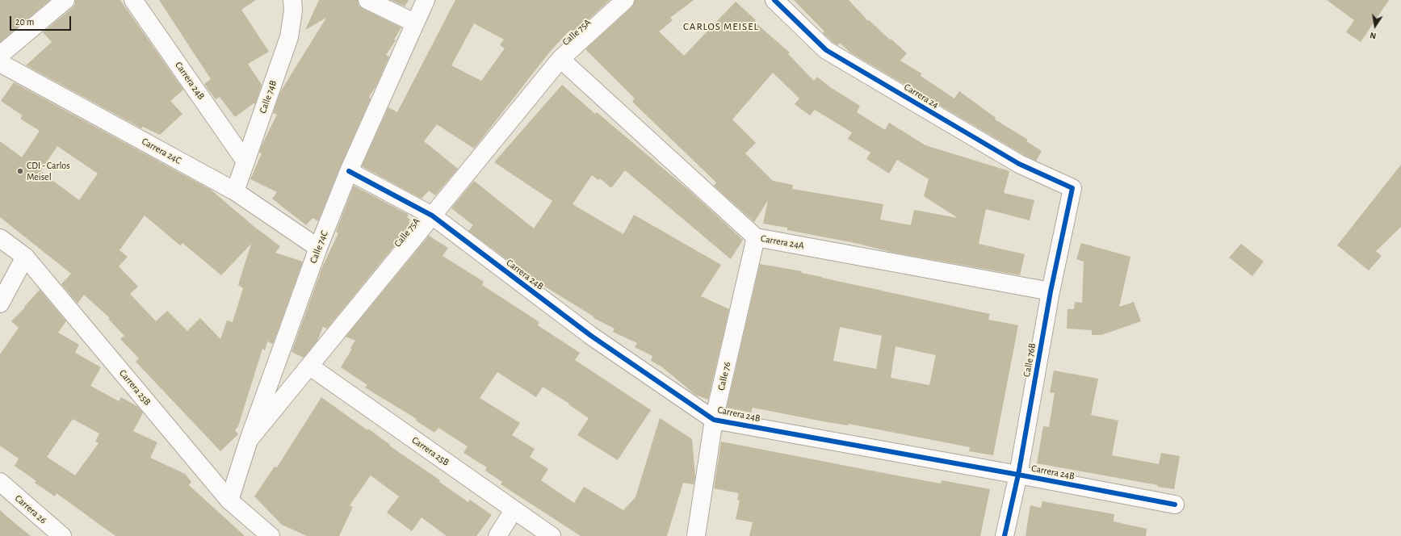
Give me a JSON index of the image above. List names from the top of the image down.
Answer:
{
  "streets": {
    "street": [
      "Calle 75A",
      "Carrera 24B",
      "Carrera 24",
      "Calle 74B",
      "Carrera 24C",
      "Carrera 24A",
      "Calle 74C",
      "Calle 76B",
      "Calle 76",
      "Carrera 25B",
      "Carrera 26"
    ]
  },
  "crossings": [
    ["Calle 75A", "Carrera 24B"],
    ["Calle 75A", "Carrera 24A"],
    ["Calle 75A", "Calle 74C"],
    ["Calle 75A", "Carrera 25B"],
    ["Carrera 24B", "Calle 74B"],
    ["Carrera 24B", "Calle 74C"],
    ["Carrera 24B", "Calle 76B"],
    ["Carrera 24B", "Calle 76"],
    ["Carrera 24", "Calle 76B"],
    ["Calle 74B", "Carrera 24C"],
    ["Carrera 24C", "Calle 74C"],
    ["Carrera 24A", "Calle 76B"],
    ["Carrera 24A", "Calle 76"],
    ["Calle 74C", "Carrera 25B"]
  ],
  "districts": ["CARLOS MEISEL"],
  "places": ["CDI - Carlos Meisel"],
  "scale_bar": "20 m",
  "north": "bottom"
}
